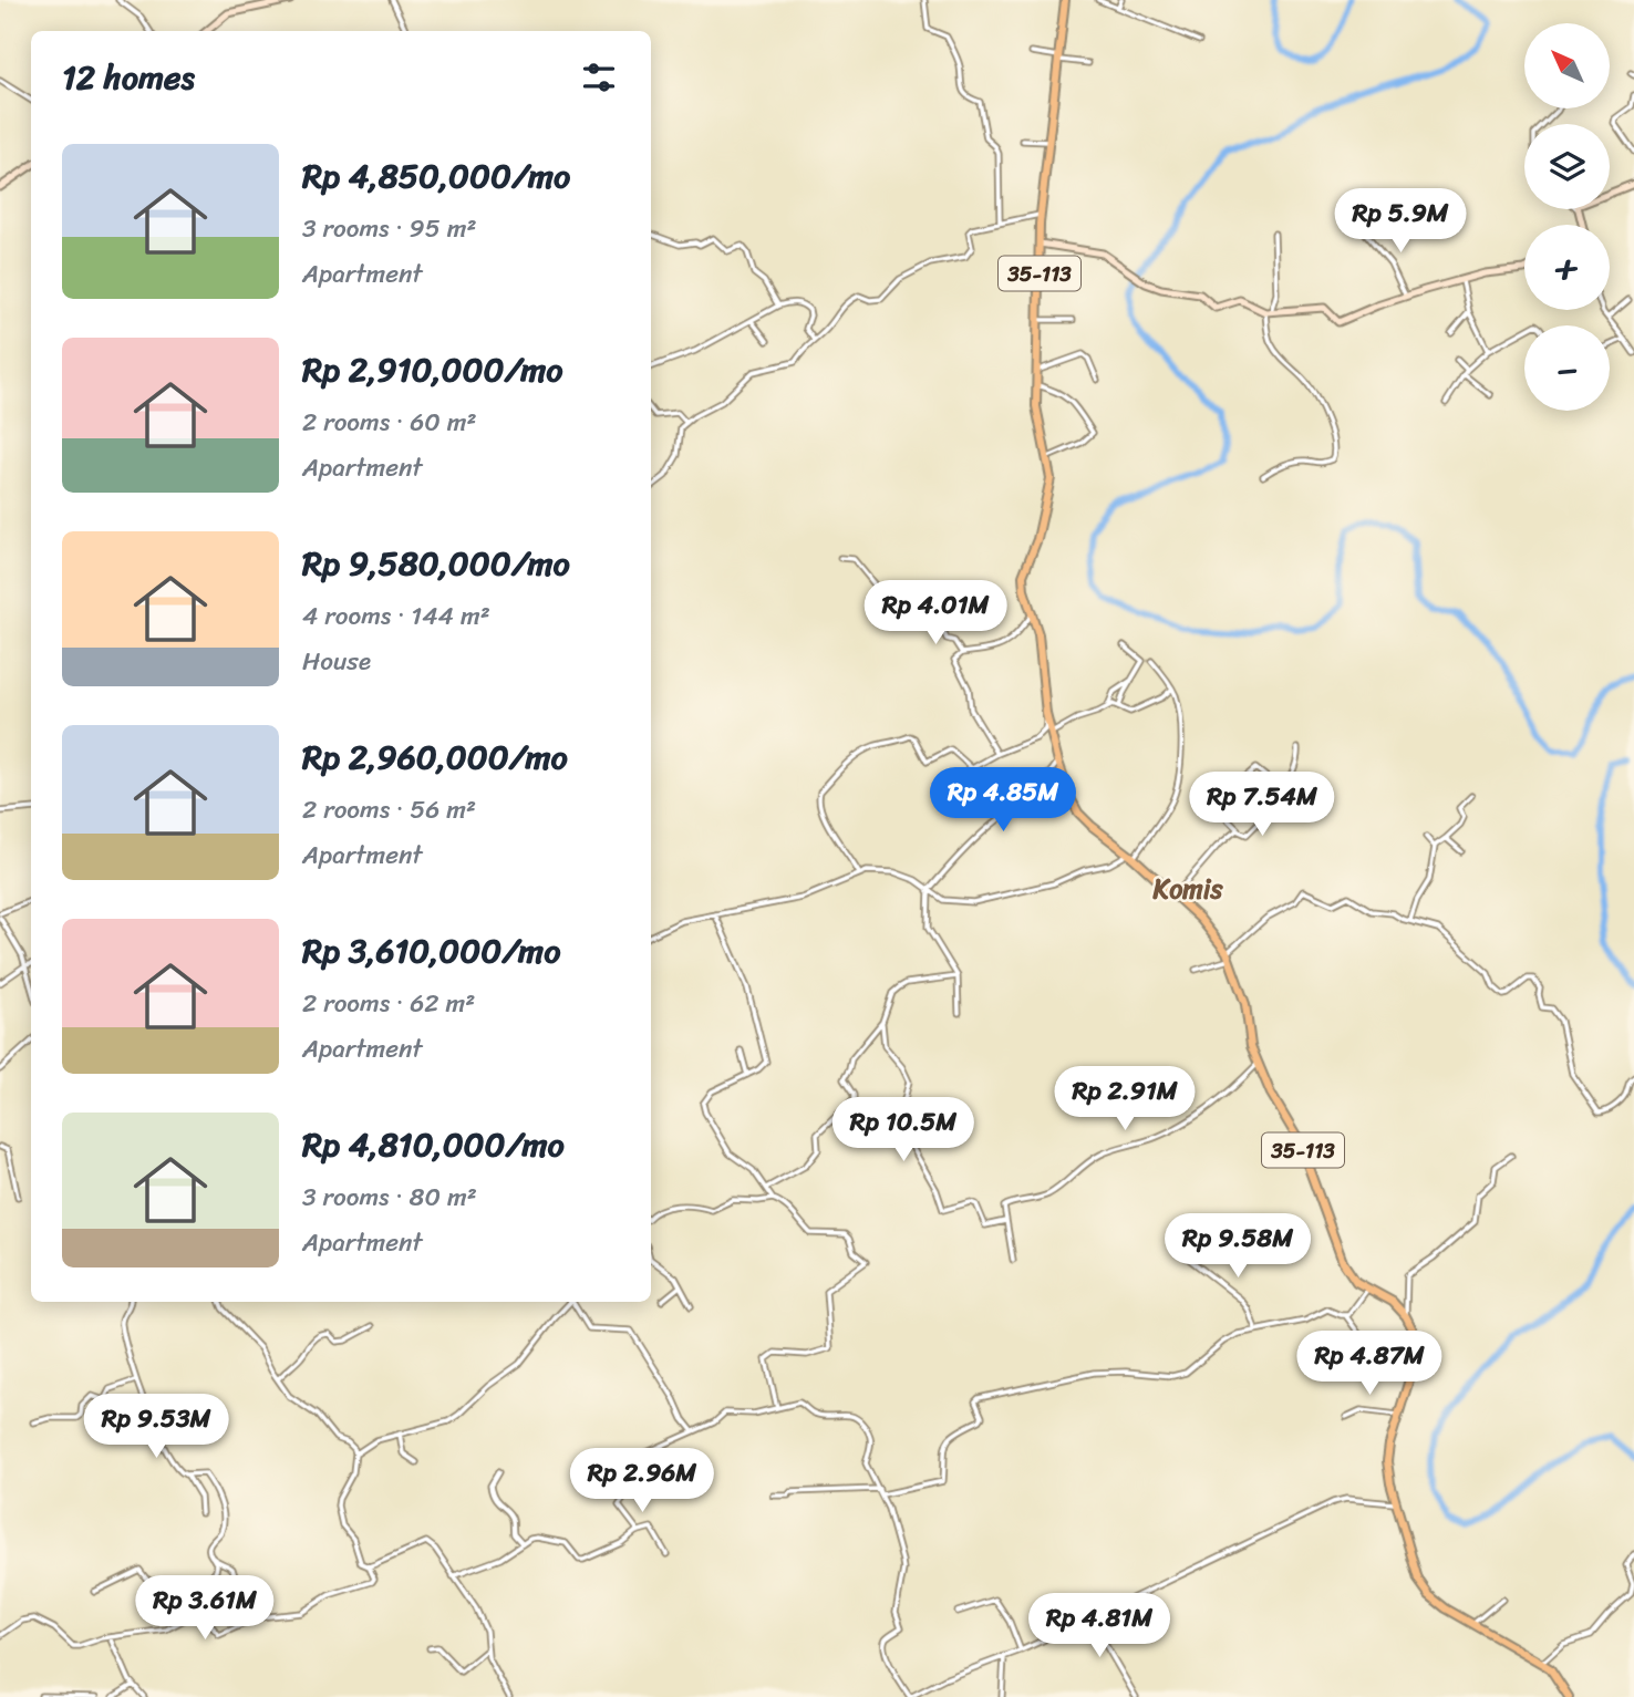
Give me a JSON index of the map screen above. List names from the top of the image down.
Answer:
{
  "streets": {
    "main road": ["35-113"]
  },
  "districts": ["Komis"],
  "north": "top left",
  "page": {
    "map_buttons": ["+", "−"],
    "heading": "12 homes",
    "list": [
      {
        "name": "Rp 4,850,000/mo",
        "note": "3 rooms · 95 m² · Apartment"
      },
      {
        "name": "Rp 2,910,000/mo",
        "note": "2 rooms · 60 m² · Apartment"
      },
      {
        "name": "Rp 9,580,000/mo",
        "note": "4 rooms · 144 m² · House"
      },
      {
        "name": "Rp 2,960,000/mo",
        "note": "2 rooms · 56 m² · Apartment"
      },
      {
        "name": "Rp 3,610,000/mo",
        "note": "2 rooms · 62 m² · Apartment"
      },
      {
        "name": "Rp 4,810,000/mo",
        "note": "3 rooms · 80 m² · Apartment"
      }
    ],
    "price": [
      "Rp 5.9M",
      "Rp 4.01M",
      "Rp 4.85M",
      "Rp 7.54M",
      "Rp 2.91M",
      "Rp 10.5M",
      "Rp 9.58M",
      "Rp 4.87M",
      "Rp 9.53M",
      "Rp 2.96M",
      "Rp 3.61M",
      "Rp 4.81M"
    ]
  }
}
